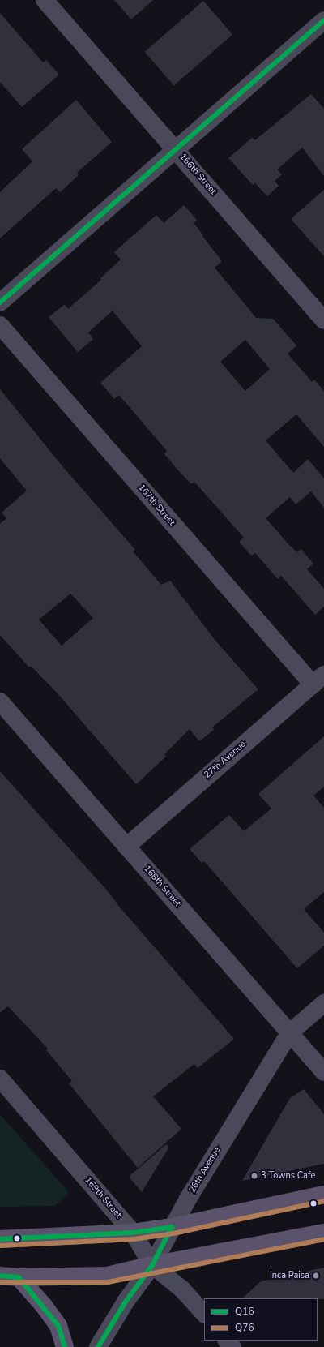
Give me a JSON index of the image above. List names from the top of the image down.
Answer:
{
  "streets": {
    "street": [
      "166th Street",
      "167th Street",
      "27th Avenue",
      "168th Street",
      "26th Avenue",
      "169th Street"
    ]
  },
  "crossings": [
    ["167th Street", "27th Avenue"],
    ["27th Avenue", "168th Street"],
    ["168th Street", "26th Avenue"],
    ["26th Avenue", "169th Street"]
  ],
  "places": ["3 Towns Cafe", "Inca Paisa"],
  "lines": ["transit line Q16", "transit line Q76"],
  "legend": ["Q16", "Q76"]
}
